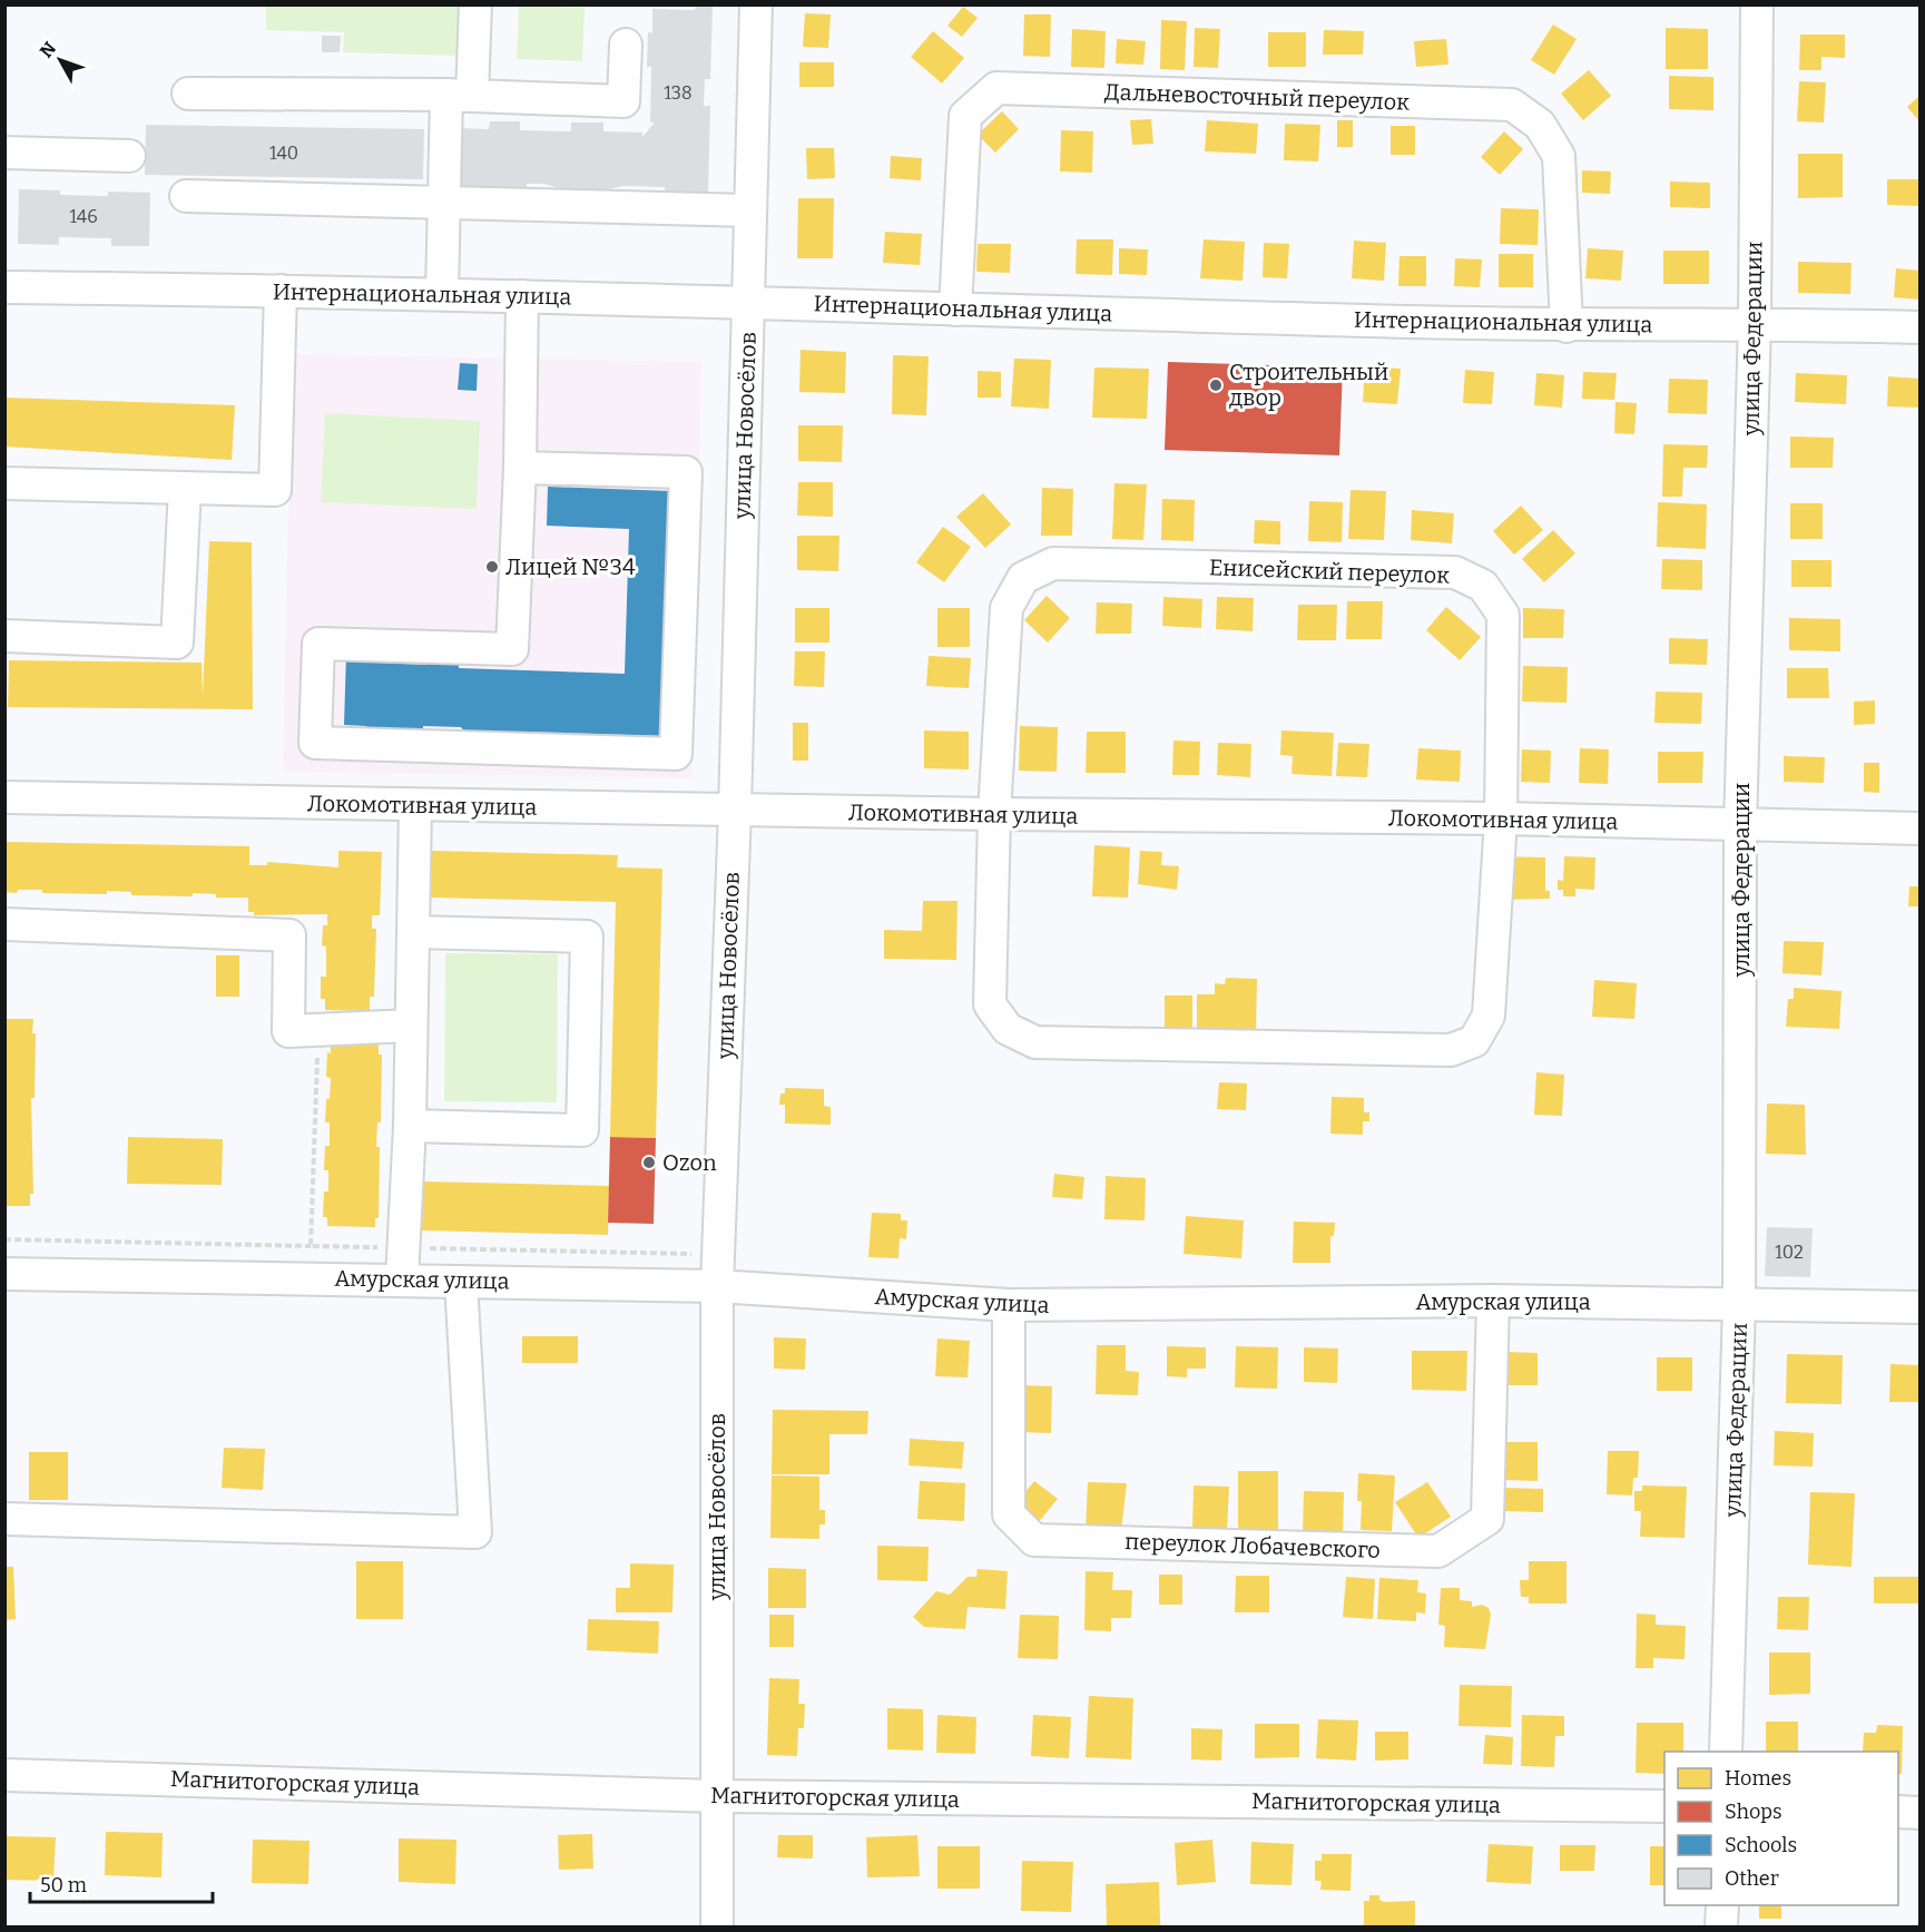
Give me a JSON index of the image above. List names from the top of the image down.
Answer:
{
  "streets": {
    "street": [
      "Дальневосточный переулок",
      "Интернациональная улица",
      "улица Федерации",
      "улица Новосёлов",
      "Енисейский переулок",
      "Локомотивная улица",
      "Амурская улица",
      "переулок Лобачевского",
      "Магнитогорская улица"
    ]
  },
  "crossings": [
    ["Дальневосточный переулок", "Интернациональная улица"],
    ["Интернациональная улица", "улица Федерации"],
    ["Интернациональная улица", "улица Новосёлов"],
    ["улица Федерации", "Локомотивная улица"],
    ["улица Федерации", "Амурская улица"],
    ["улица Новосёлов", "Локомотивная улица"],
    ["улица Новосёлов", "Амурская улица"],
    ["улица Новосёлов", "Магнитогорская улица"],
    ["Енисейский переулок", "Локомотивная улица"],
    ["Амурская улица", "переулок Лобачевского"]
  ],
  "places": ["Строительный двор", "Лицей №34", "Ozon"],
  "house_numbers": [
    "138",
    "140",
    "146",
    "102"
  ],
  "legend": [
    "Homes",
    "Shops",
    "Schools",
    "Other"
  ],
  "scale_bar": "50 m",
  "north": "top left"
}
